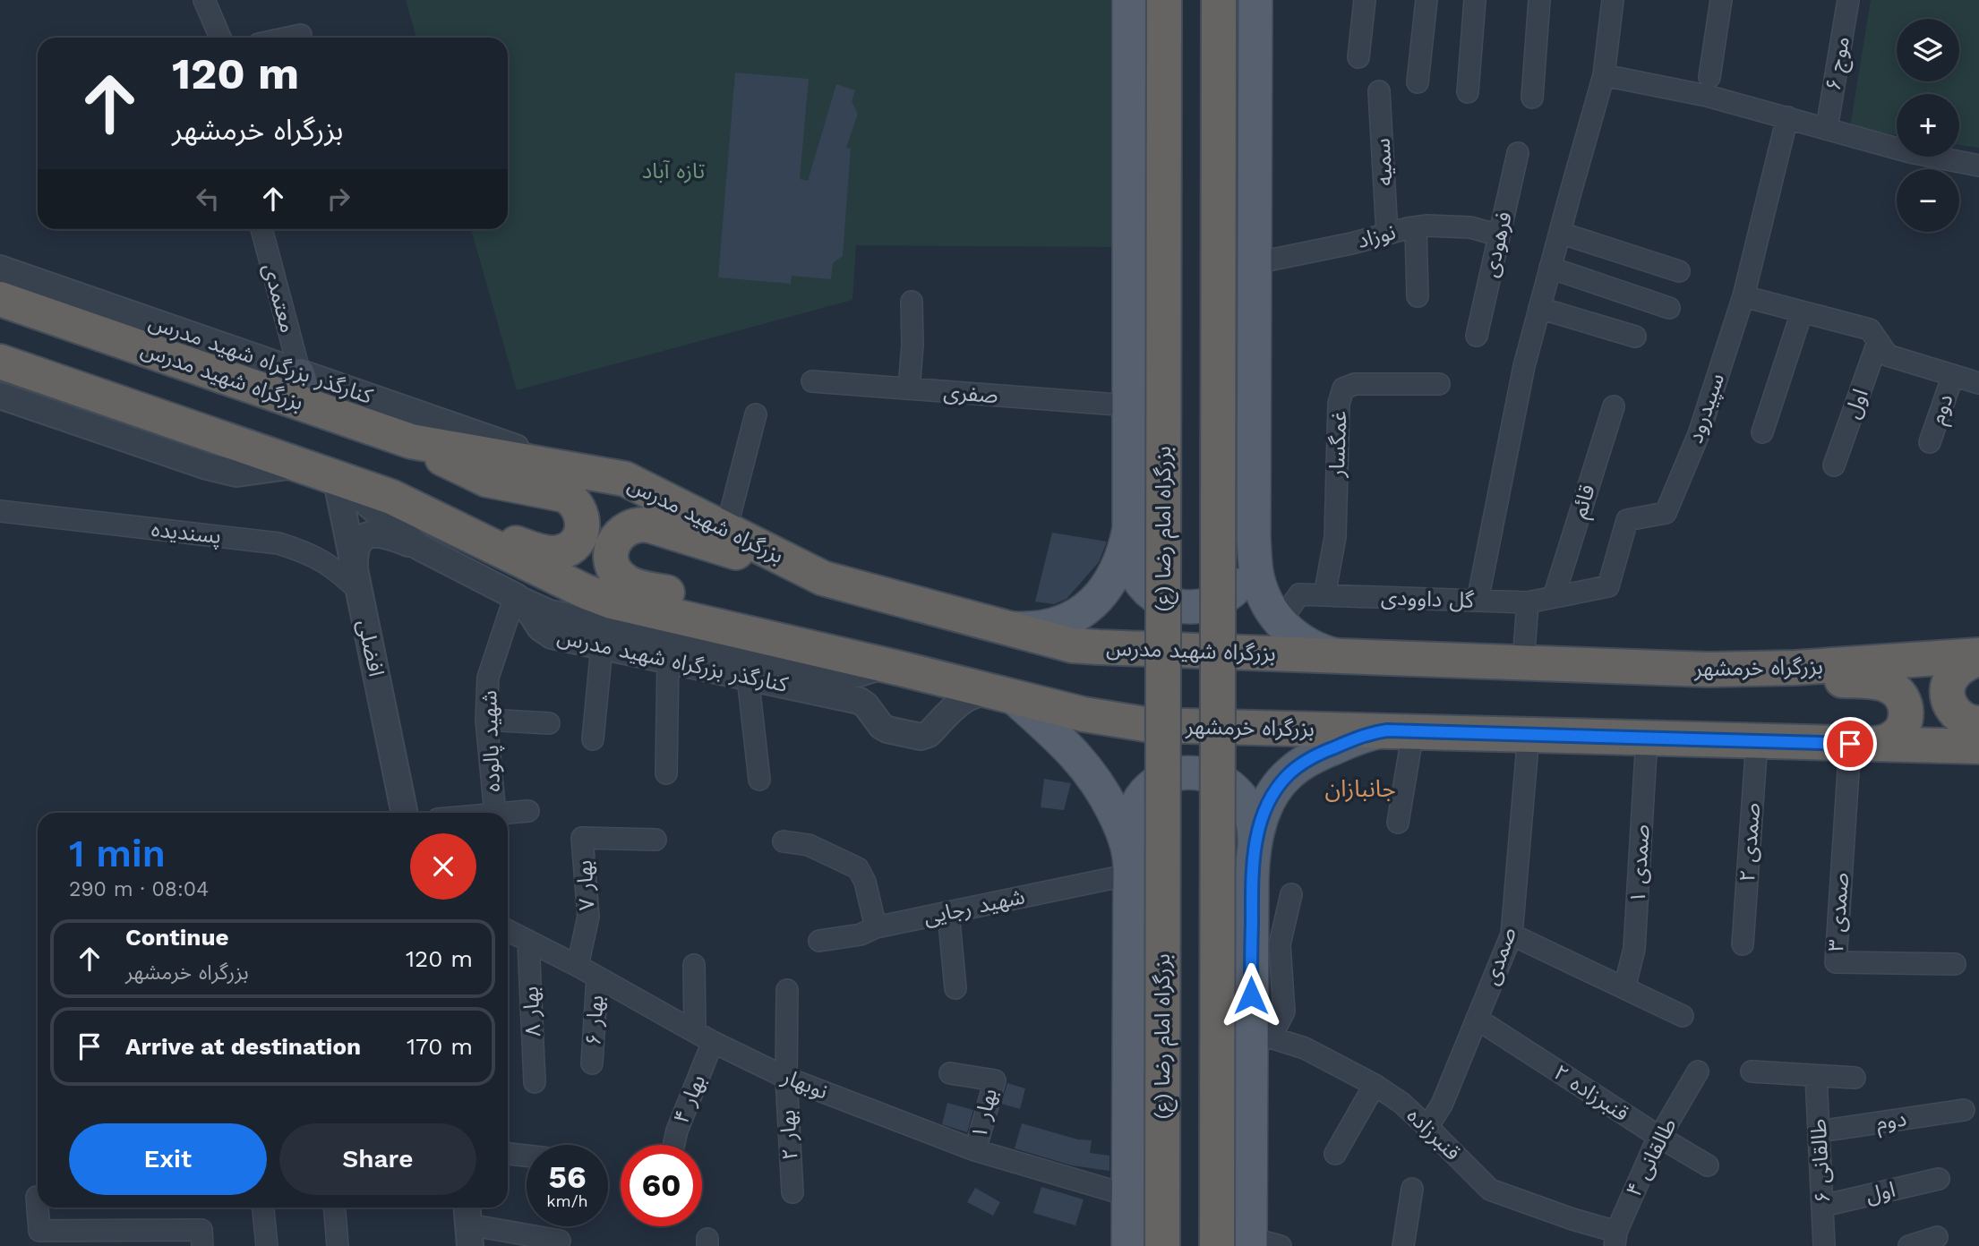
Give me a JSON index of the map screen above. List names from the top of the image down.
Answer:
{
  "streets": {
    "highway": ["بزرگراه شهید مدرس", "بزرگراه امام رضا (ع)", "بزرگراه خرمشهر"],
    "street": [
      "موج ۶",
      "سمیه",
      "نوزاد",
      "فرهودی",
      "معتمدی",
      "کنارگذر بزرگراه شهید مدرس",
      "صفری",
      "اول",
      "سپیدرود",
      "دوم",
      "غمگسار",
      "قائم",
      "پسندیده",
      "گل داوودی",
      "افضلی",
      "شهید پالوده",
      "صمدی ۲",
      "صمدی ۱",
      "بهار ۷",
      "شهید رجایی",
      "صمدی ۳",
      "صمدی",
      "بهار ۸",
      "بهار ۶",
      "نوبهار",
      "قنبرزاده ۲",
      "بهار ۴",
      "بهار ۱",
      "قنبرزاده",
      "بهار ۲",
      "طالقانی ۴",
      "طالقانی ۶"
    ]
  },
  "crossings": [
    ["سمیه", "نوزاد"],
    ["نوزاد", "فرهودی"],
    ["معتمدی", "کنارگذر بزرگراه شهید مدرس"],
    ["کنارگذر بزرگراه شهید مدرس", "بزرگراه شهید مدرس"],
    ["کنارگذر بزرگراه شهید مدرس", "بزرگراه امام رضا (ع)"],
    ["کنارگذر بزرگراه شهید مدرس", "افضلی"],
    ["کنارگذر بزرگراه شهید مدرس", "بزرگراه خرمشهر"],
    ["کنارگذر بزرگراه شهید مدرس", "شهید پالوده"],
    ["بزرگراه شهید مدرس", "بزرگراه خرمشهر"],
    ["صفری", "بزرگراه امام رضا (ع)"],
    ["اول", "طالقانی ۶"],
    ["سپیدرود", "قائم"],
    ["سپیدرود", "گل داوودی"],
    ["دوم", "طالقانی ۶"],
    ["غمگسار", "گل داوودی"],
    ["بزرگراه امام رضا (ع)", "بزرگراه خرمشهر"],
    ["بزرگراه امام رضا (ع)", "شهید رجایی"],
    ["بزرگراه امام رضا (ع)", "نوبهار"],
    ["پسندیده", "افضلی"],
    ["بزرگراه خرمشهر", "صمدی ۲"],
    ["بزرگراه خرمشهر", "صمدی ۱"],
    ["بزرگراه خرمشهر", "صمدی ۳"],
    ["بزرگراه خرمشهر", "صمدی"],
    ["بهار ۷", "نوبهار"],
    ["صمدی", "قنبرزاده ۲"],
    ["صمدی", "قنبرزاده"],
    ["بهار ۸", "نوبهار"],
    ["بهار ۶", "نوبهار"],
    ["نوبهار", "بهار ۴"],
    ["نوبهار", "بهار ۱"],
    ["نوبهار", "بهار ۲"],
    ["قنبرزاده ۲", "طالقانی ۴"],
    ["قنبرزاده", "طالقانی ۴"]
  ],
  "districts": ["جانبازان"],
  "parks": ["تازه آباد"],
  "page": {
    "map_buttons": ["+", "−"],
    "turn": ["120 m", "بزرگراه خرمشهر"],
    "heading": ["1 min", "290 m · 08:04"],
    "list": [
      {
        "name": "Continue",
        "note": "بزرگراه خرمشهر",
        "value": "120 m"
      },
      {
        "name": "Arrive at destination",
        "value": "170 m"
      }
    ],
    "buttons": ["Exit", "Share"],
    "speed": "56 km/h",
    "limit": "60"
  }
}
